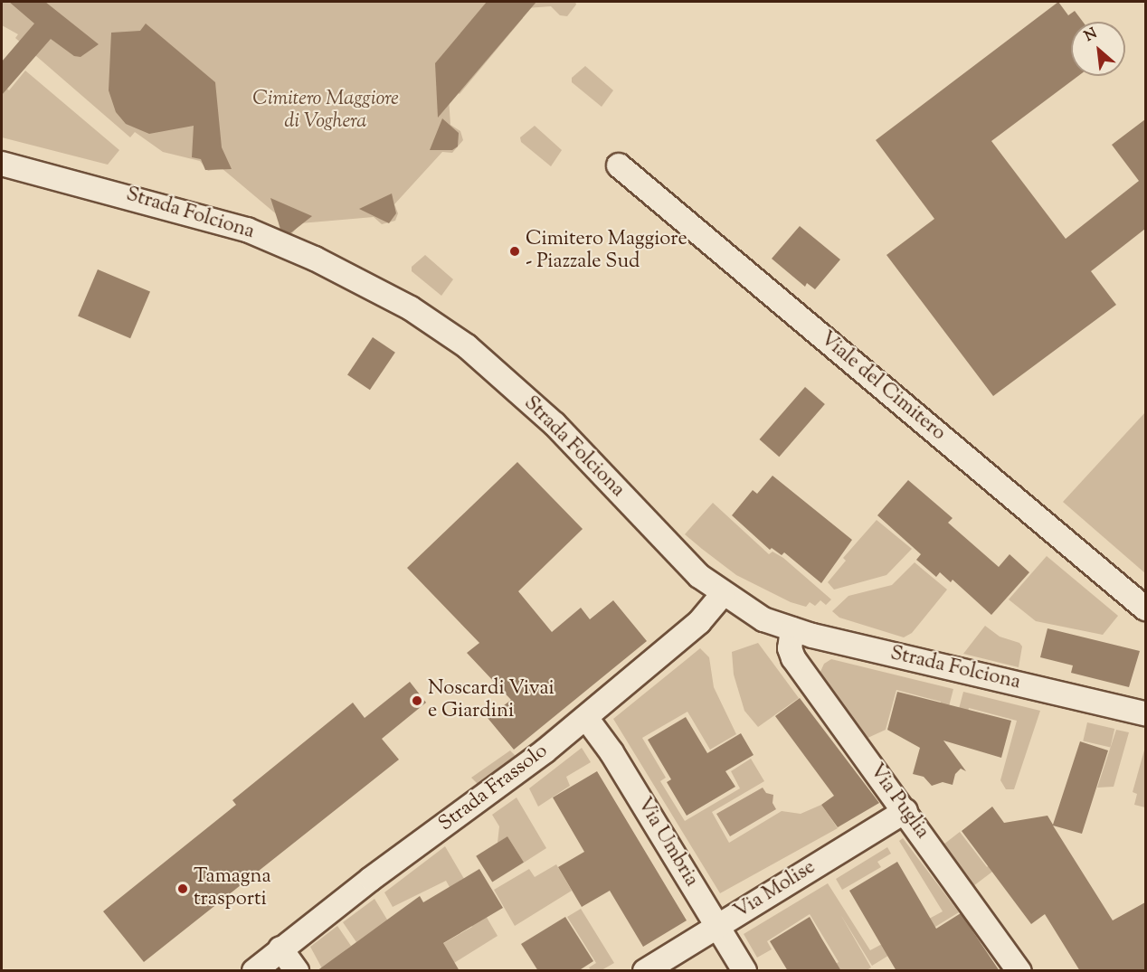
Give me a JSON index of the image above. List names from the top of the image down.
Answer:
{
  "streets": {
    "street": [
      "Strada Folciona",
      "Viale del Cimitero",
      "Strada Frassolo",
      "Via Puglia",
      "Via Umbria",
      "Via Molise"
    ]
  },
  "crossings": [
    ["Strada Folciona", "Strada Frassolo"],
    ["Strada Folciona", "Via Puglia"],
    ["Strada Frassolo", "Via Umbria"],
    ["Via Puglia", "Via Molise"],
    ["Via Umbria", "Via Molise"]
  ],
  "parks": ["Cimitero Maggiore di Voghera"],
  "places": ["Cimitero Maggiore - Piazzale Sud", "Noscardi Vivai e Giardini", "Tamagna trasporti"],
  "north": "top left"
}
